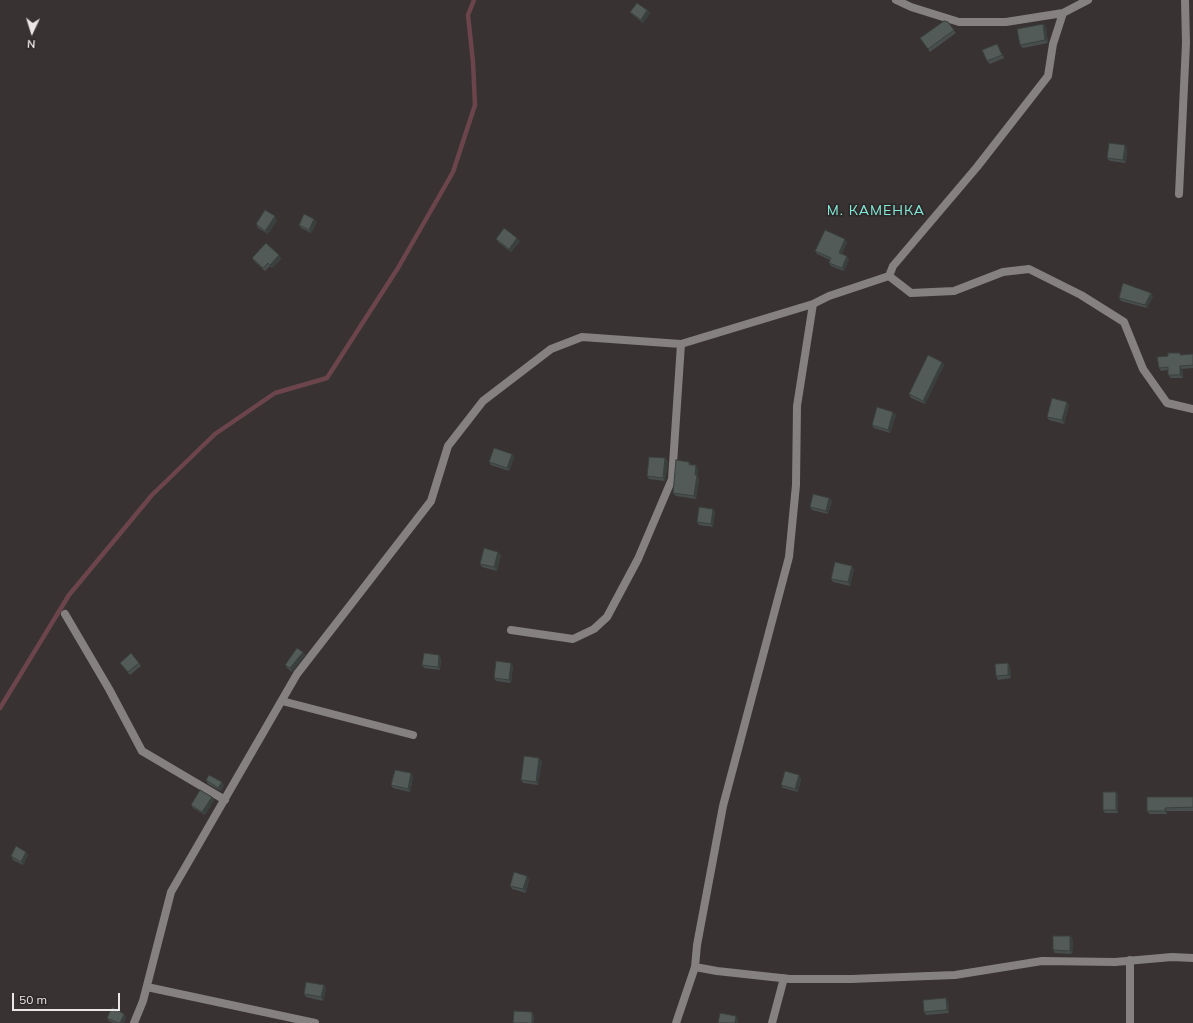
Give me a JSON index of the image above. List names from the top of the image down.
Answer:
{
  "districts": ["М. КАМЕНКА"],
  "scale_bar": "50 m",
  "north": "bottom"
}
